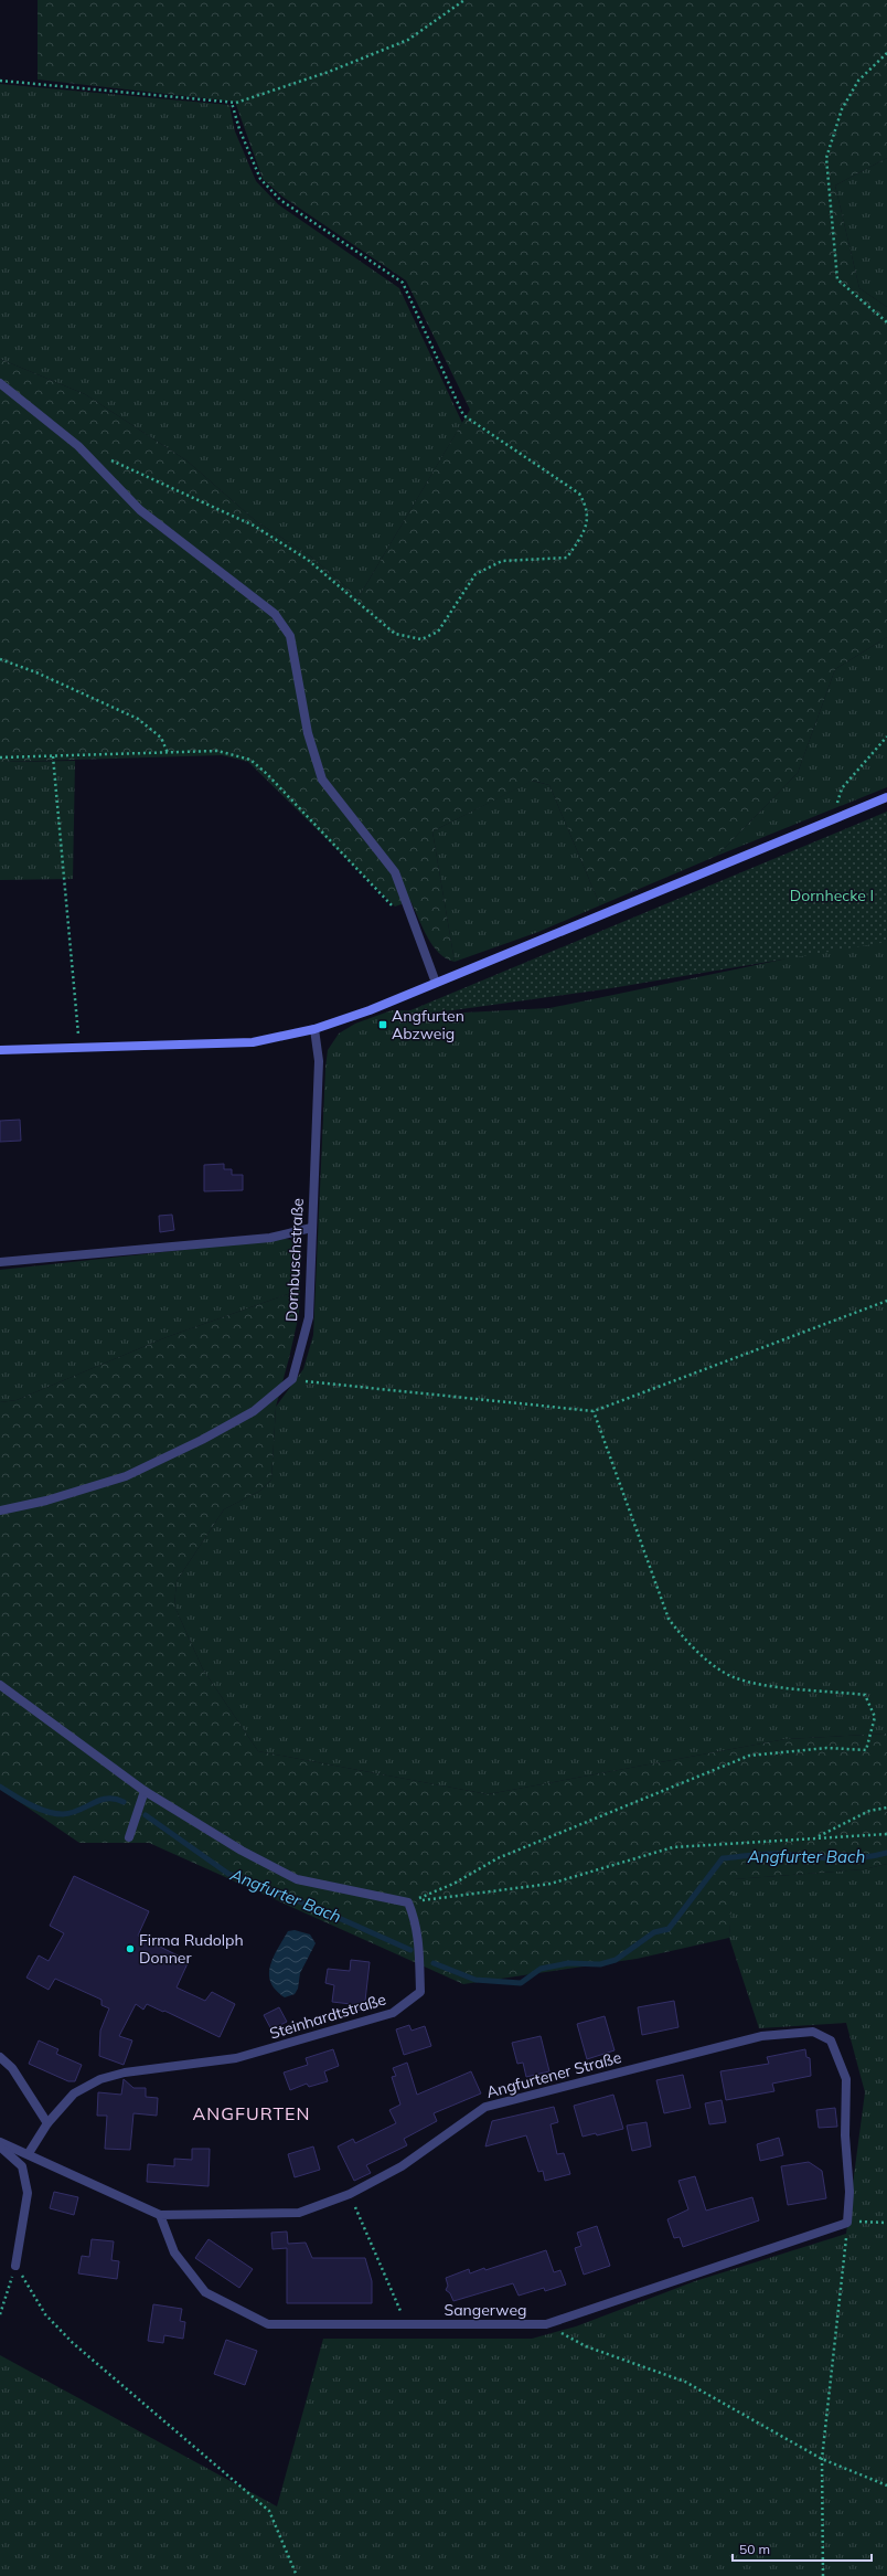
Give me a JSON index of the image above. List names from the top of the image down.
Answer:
{
  "streets": {
    "street": [
      "Dornbuschstraße",
      "Steinhardtstraße",
      "Angfurtener Straße",
      "Sangerweg"
    ]
  },
  "crossings": [
    ["Steinhardtstraße", "Angfurtener Straße"],
    ["Angfurtener Straße", "Sangerweg"]
  ],
  "districts": ["ANGFURTEN"],
  "water": ["Angfurter Bach"],
  "parks": ["Dornhecke I"],
  "places": {
    "transit": ["Angfurten Abzweig"],
    "other": ["Firma Rudolph Donner"]
  },
  "scale_bar": "50 m"
}
